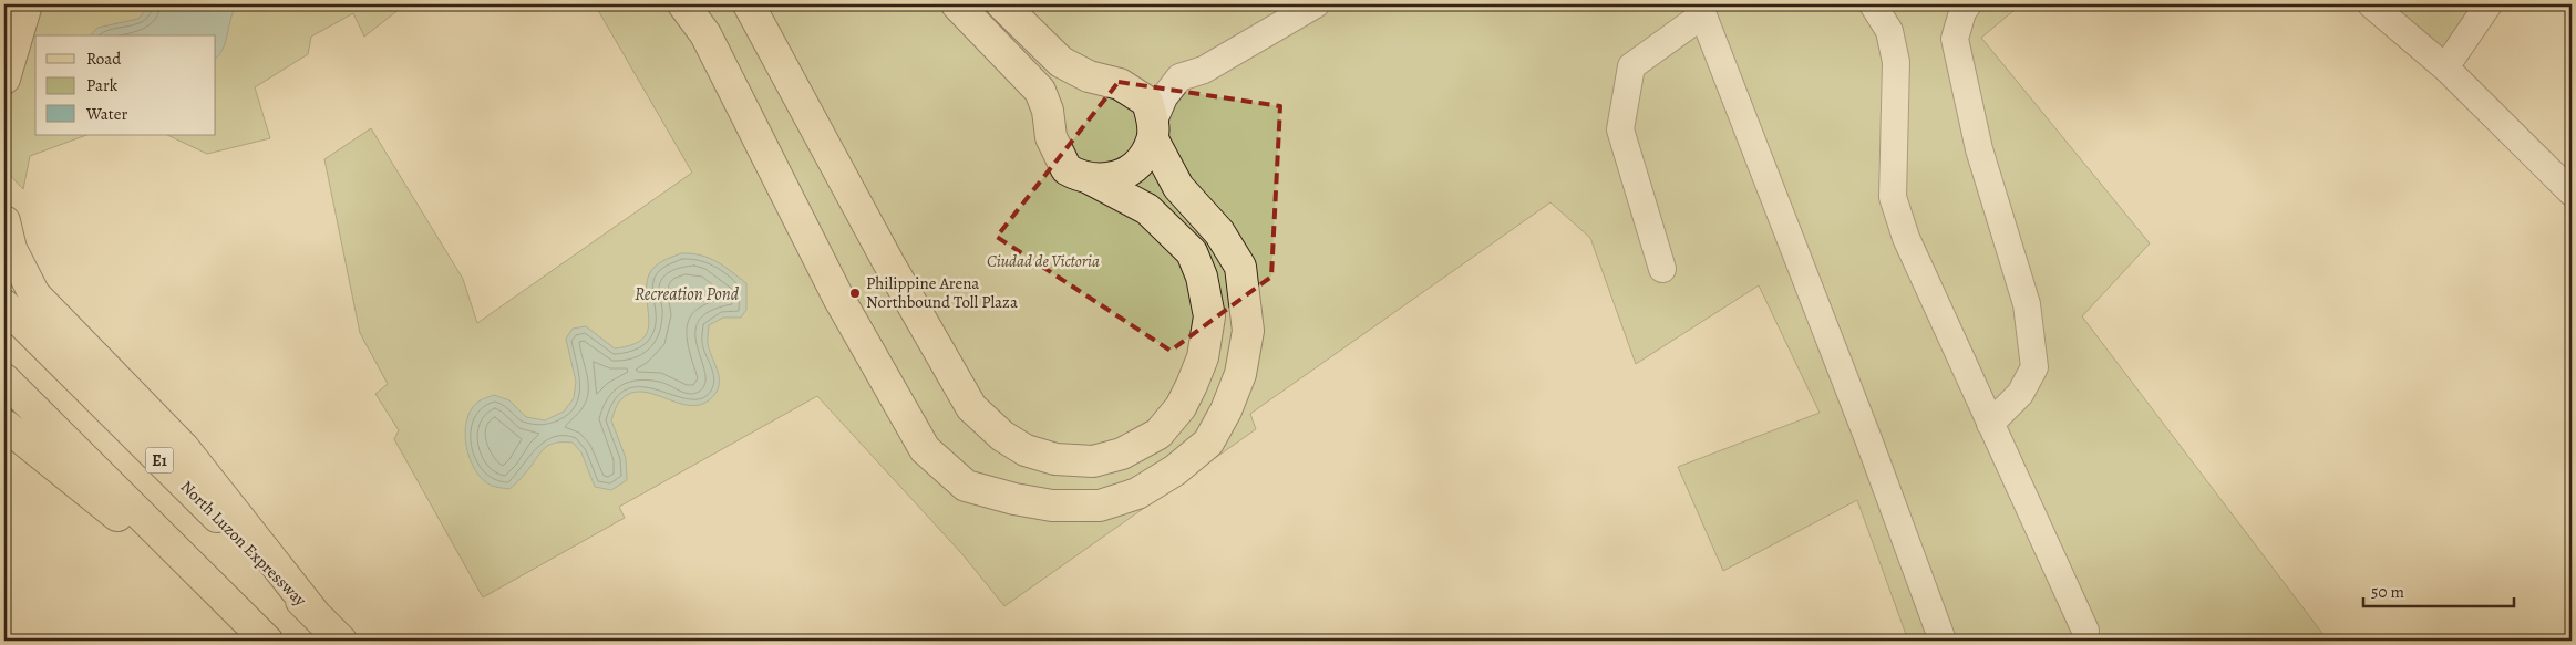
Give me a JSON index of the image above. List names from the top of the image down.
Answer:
{
  "streets": {
    "main road": ["E1", "North Luzon Expressway"]
  },
  "water": ["Recreation Pond"],
  "parks": ["Ciudad de Victoria"],
  "places": ["Philippine Arena Northbound Toll Plaza"],
  "legend": ["Road", "Park", "Water"],
  "scale_bar": "50 m"
}
